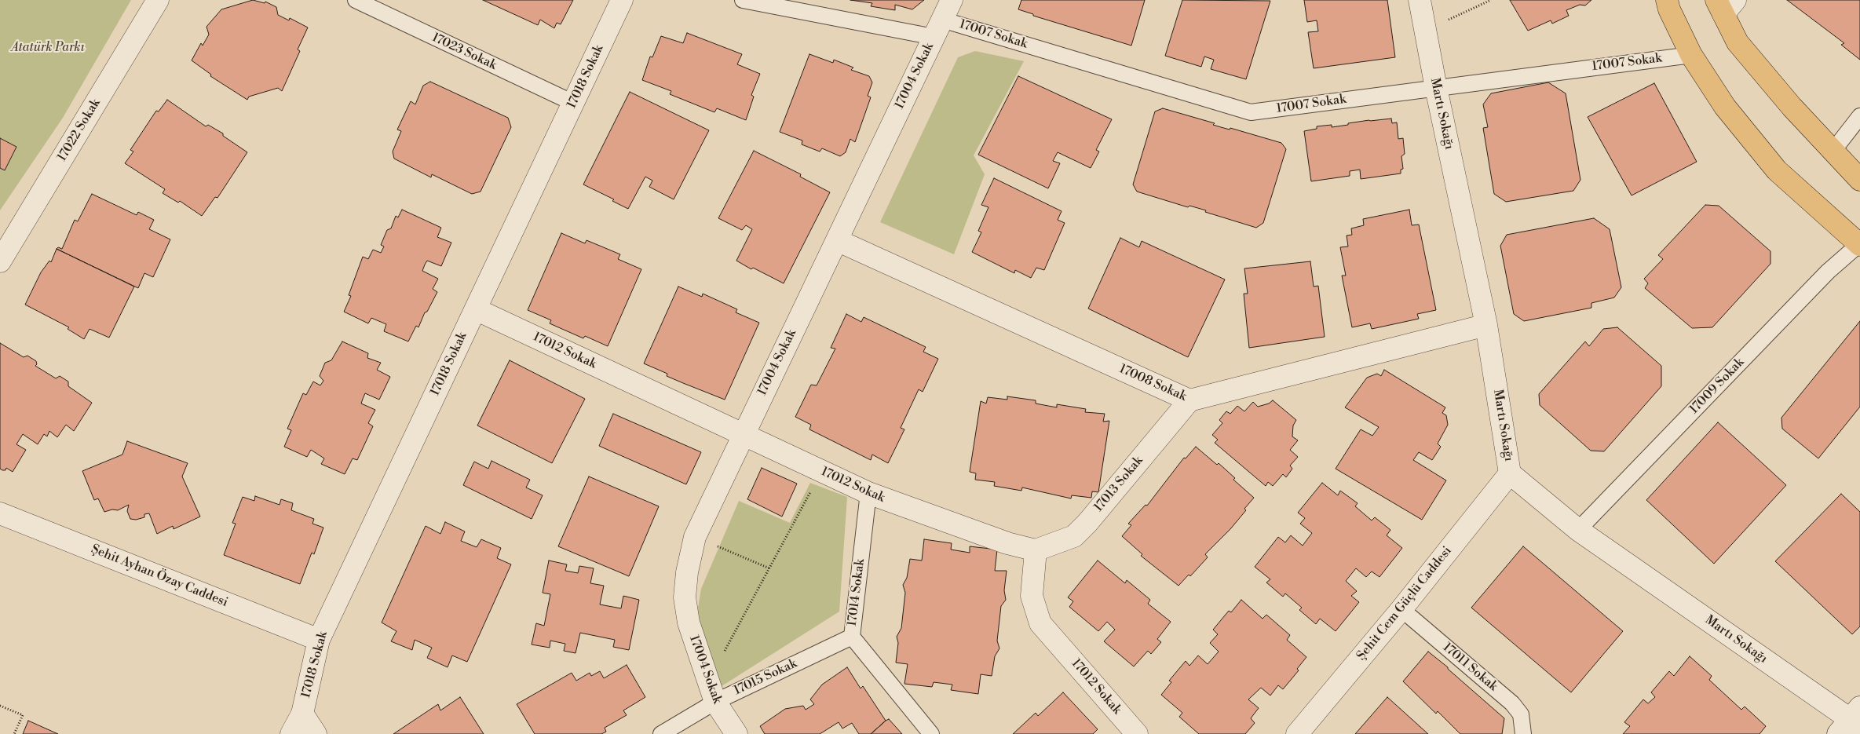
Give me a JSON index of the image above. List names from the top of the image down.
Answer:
{
  "streets": {
    "street": [
      "17004 Sokak",
      "17018 Sokak",
      "Martı Sokağı",
      "17022 Sokak",
      "17012 Sokak",
      "17008 Sokak",
      "17013 Sokak",
      "Şehit Ayhan Özay Caddesi",
      "Şehit Cem Güçlü Caddesi"
    ],
    "lane": [
      "17007 Sokak",
      "17023 Sokak",
      "17009 Sokak",
      "17014 Sokak",
      "17011 Sokak",
      "17015 Sokak"
    ]
  },
  "crossings": [
    ["17007 Sokak", "17004 Sokak"],
    ["17007 Sokak", "Martı Sokağı"],
    ["17023 Sokak", "17018 Sokak"],
    ["17004 Sokak", "17012 Sokak"],
    ["17004 Sokak", "17008 Sokak"],
    ["17004 Sokak", "17015 Sokak"],
    ["17018 Sokak", "17012 Sokak"],
    ["17018 Sokak", "Şehit Ayhan Özay Caddesi"],
    ["Martı Sokağı", "17008 Sokak"],
    ["Martı Sokağı", "17009 Sokak"],
    ["Martı Sokağı", "Şehit Cem Güçlü Caddesi"],
    ["17012 Sokak", "17013 Sokak"],
    ["17012 Sokak", "17014 Sokak"],
    ["17008 Sokak", "17013 Sokak"],
    ["17014 Sokak", "17015 Sokak"],
    ["Şehit Cem Güçlü Caddesi", "17011 Sokak"]
  ],
  "parks": ["Atatürk Parkı"]
}
